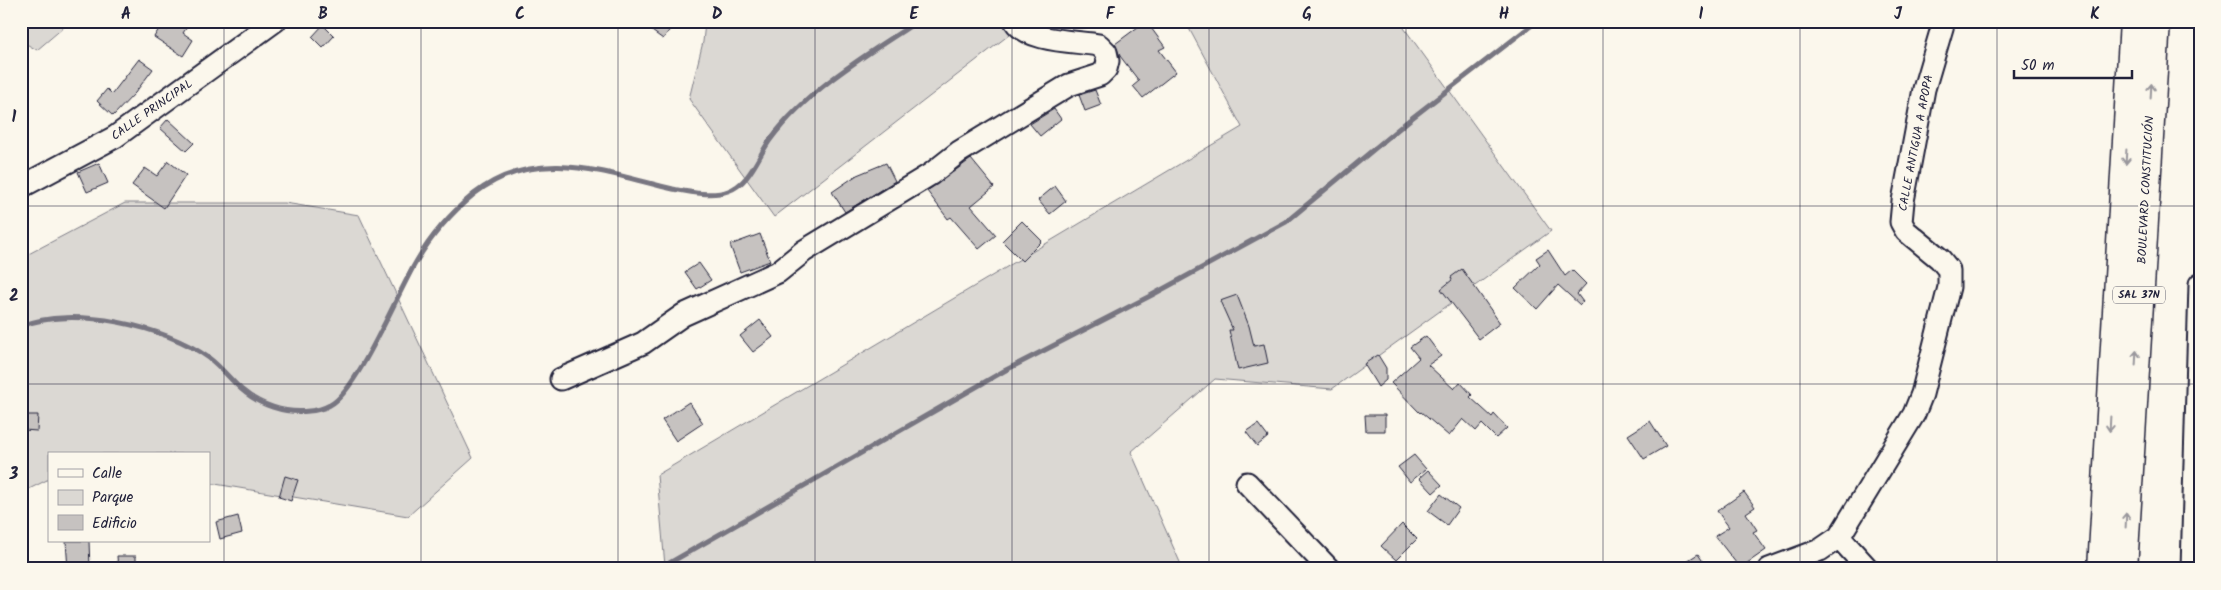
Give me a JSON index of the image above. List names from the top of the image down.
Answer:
{
  "streets": {
    "highway": ["BOULEVARD CONSTITUCIÓN", "SAL 37N"],
    "street": ["CALLE PRINCIPAL", "CALLE ANTIGUA A APOPA"]
  },
  "legend": ["Calle", "Parque", "Edificio"],
  "scale_bar": "50 m",
  "grid": {
    "columns": [
      "A",
      "B",
      "C",
      "D",
      "E",
      "F",
      "G",
      "H",
      "I",
      "J",
      "K"
    ],
    "rows": ["1", "2", "3"]
  }
}
